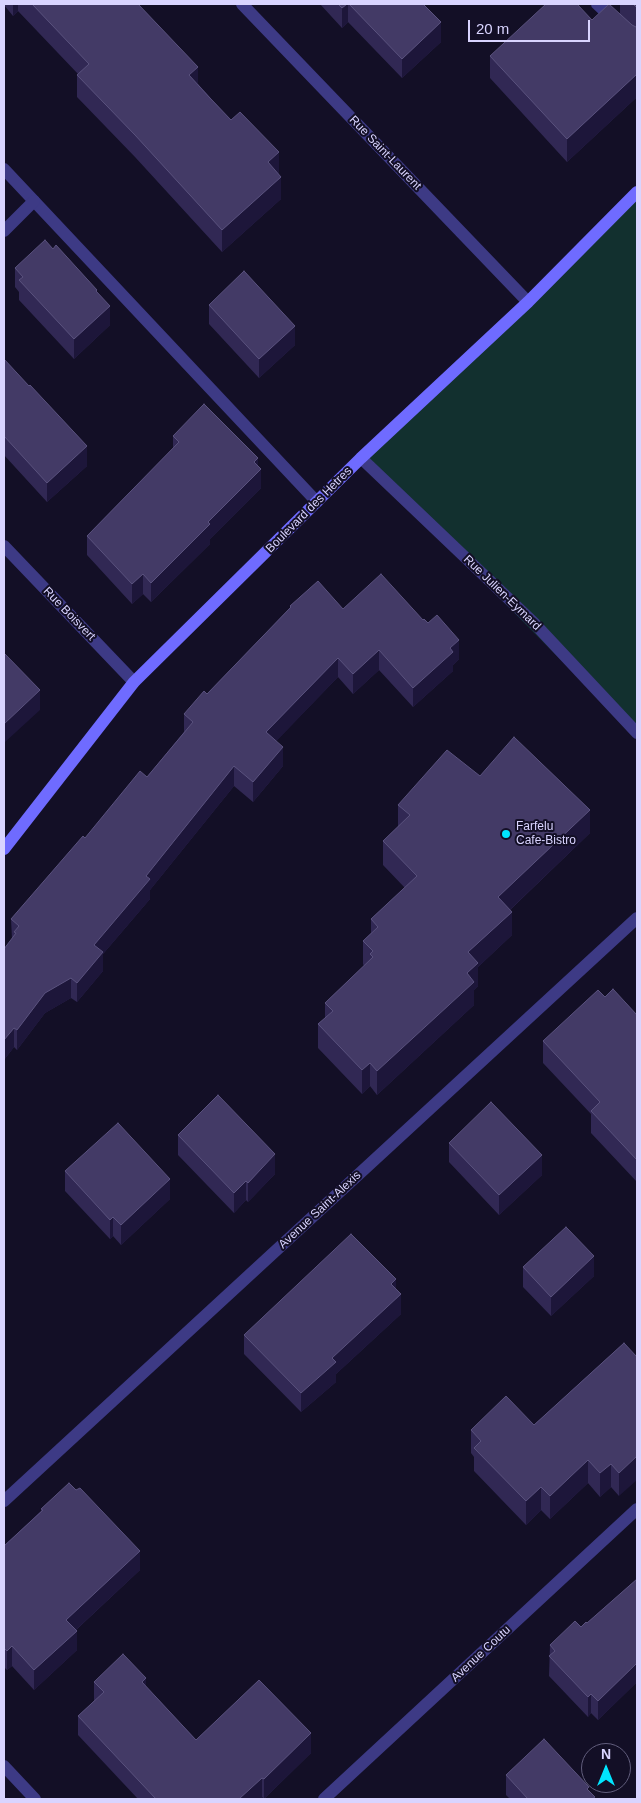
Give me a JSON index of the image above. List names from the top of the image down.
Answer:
{
  "streets": {
    "street": [
      "Rue Saint-Laurent",
      "Boulevard des Hetres",
      "Rue Julien-Eymard",
      "Rue Boisvert",
      "Avenue Saint-Alexis",
      "Avenue Coutu"
    ]
  },
  "crossings": [
    ["Rue Saint-Laurent", "Boulevard des Hetres"],
    ["Boulevard des Hetres", "Rue Julien-Eymard"],
    ["Boulevard des Hetres", "Rue Boisvert"]
  ],
  "places": ["Farfelu Cafe-Bistro"],
  "scale_bar": "20 m",
  "north": "top"
}
